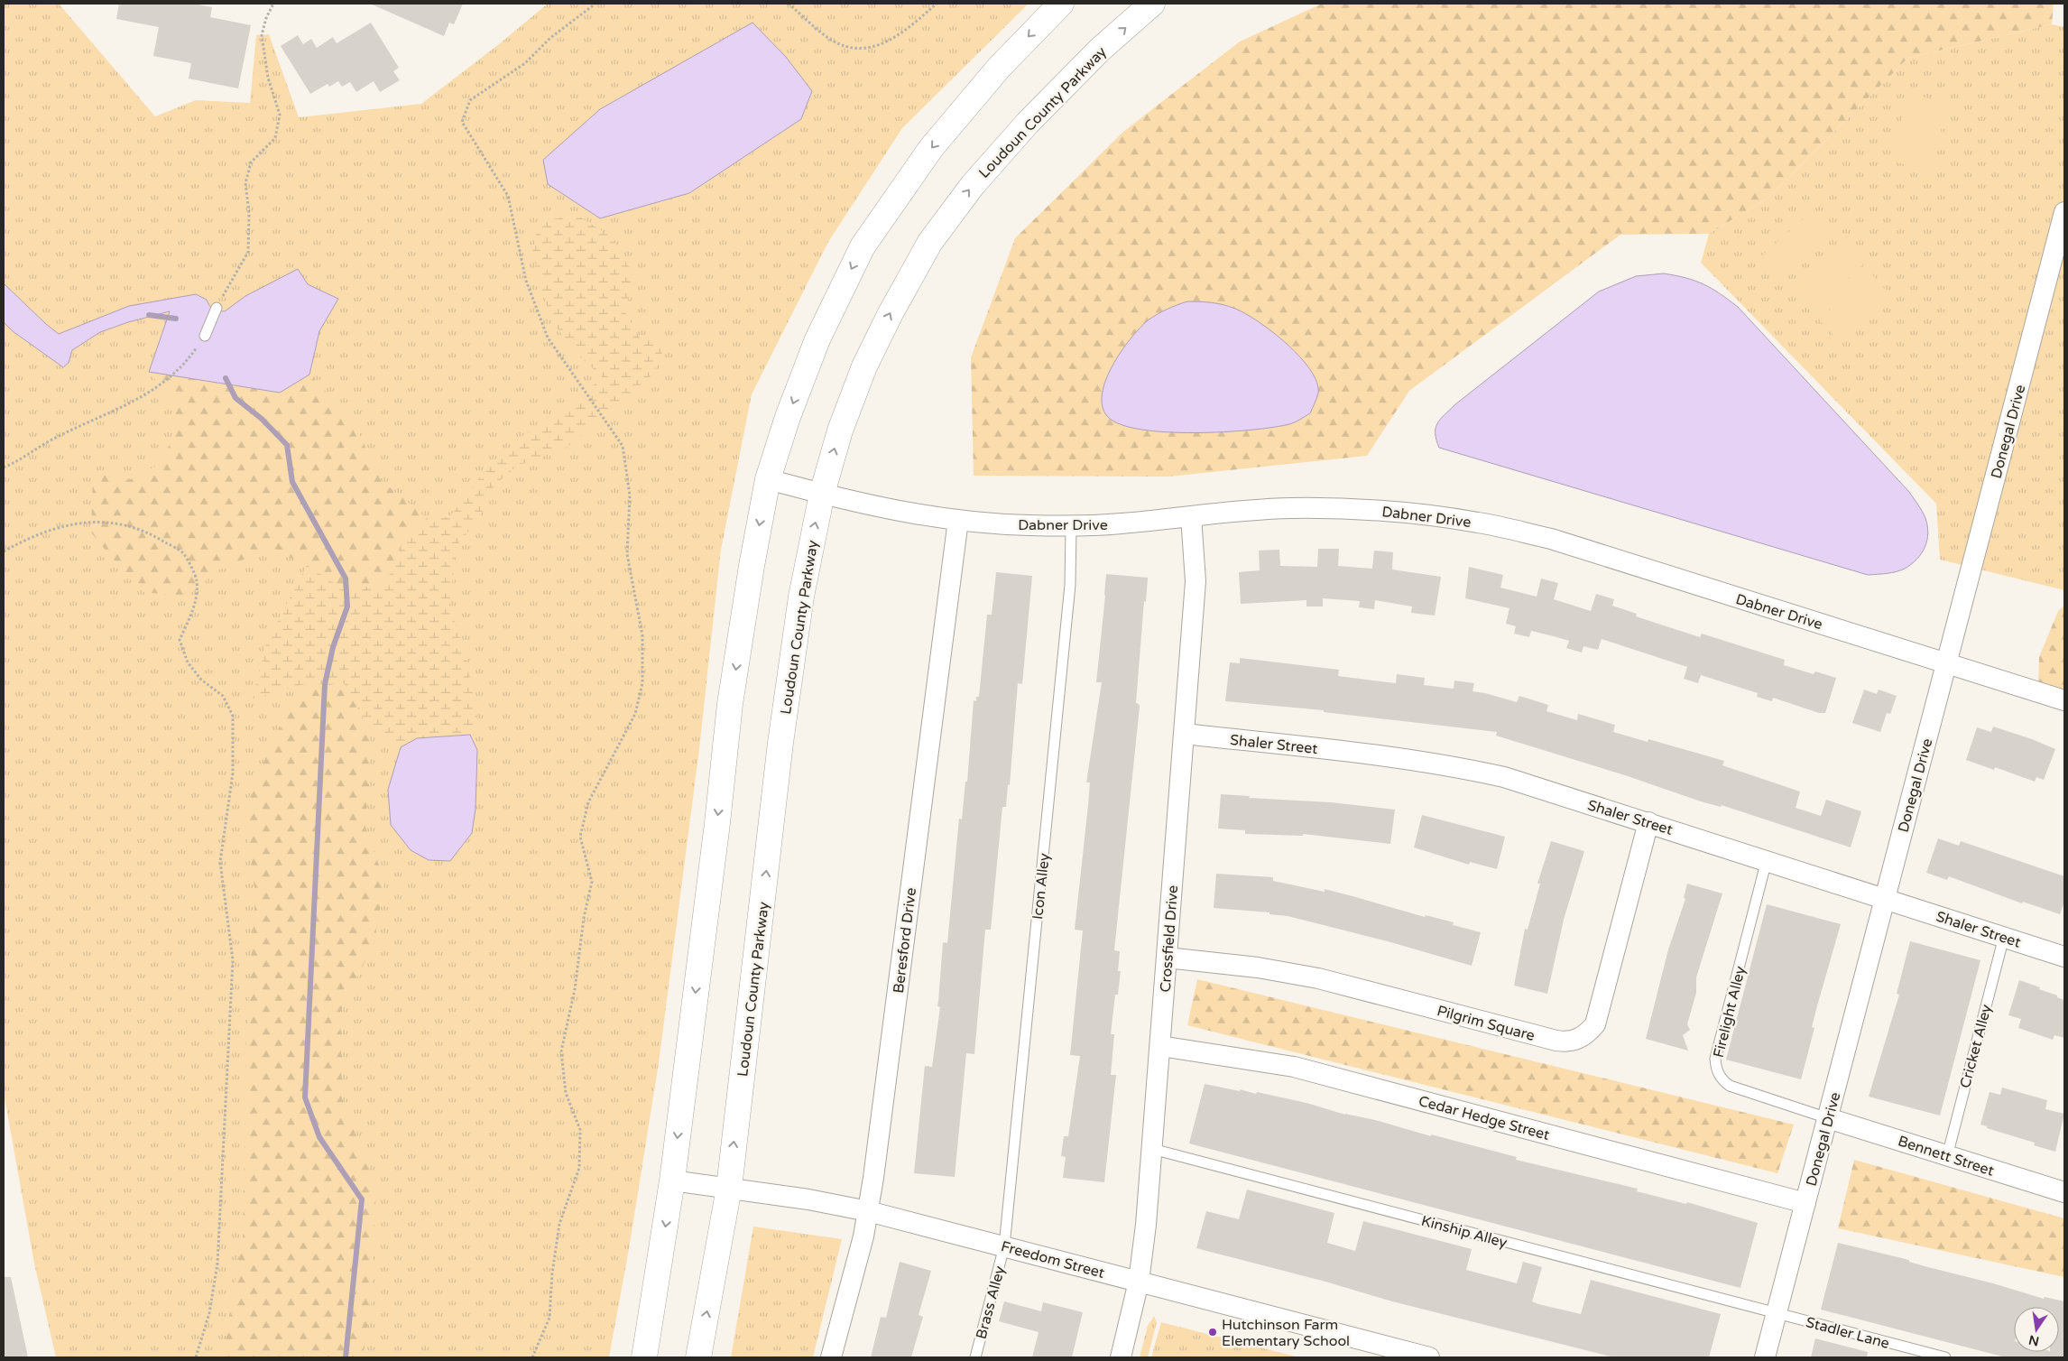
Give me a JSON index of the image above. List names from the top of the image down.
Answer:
{
  "streets": {
    "main road": ["Loudoun County Parkway"],
    "street": [
      "Donegal Drive",
      "Dabner Drive",
      "Shaler Street",
      "Crossfield Drive",
      "Beresford Drive",
      "Pilgrim Square",
      "Cedar Hedge Street",
      "Bennett Street",
      "Freedom Street"
    ],
    "lane": [
      "Icon Alley",
      "Firelight Alley",
      "Cricket Alley",
      "Kinship Alley",
      "Brass Alley",
      "Stadler Lane"
    ]
  },
  "crossings": [
    ["Loudoun County Parkway", "Dabner Drive"],
    ["Loudoun County Parkway", "Freedom Street"],
    ["Donegal Drive", "Dabner Drive"],
    ["Donegal Drive", "Shaler Street"],
    ["Donegal Drive", "Firelight Alley"],
    ["Donegal Drive", "Cedar Hedge Street"],
    ["Donegal Drive", "Bennett Street"],
    ["Donegal Drive", "Kinship Alley"],
    ["Donegal Drive", "Stadler Lane"],
    ["Dabner Drive", "Icon Alley"],
    ["Dabner Drive", "Crossfield Drive"],
    ["Dabner Drive", "Beresford Drive"],
    ["Shaler Street", "Crossfield Drive"],
    ["Shaler Street", "Firelight Alley"],
    ["Shaler Street", "Pilgrim Square"],
    ["Shaler Street", "Cricket Alley"],
    ["Icon Alley", "Freedom Street"],
    ["Icon Alley", "Brass Alley"],
    ["Crossfield Drive", "Pilgrim Square"],
    ["Crossfield Drive", "Cedar Hedge Street"],
    ["Crossfield Drive", "Kinship Alley"],
    ["Crossfield Drive", "Freedom Street"],
    ["Beresford Drive", "Freedom Street"],
    ["Firelight Alley", "Bennett Street"],
    ["Cricket Alley", "Bennett Street"],
    ["Kinship Alley", "Stadler Lane"],
    ["Freedom Street", "Brass Alley"]
  ],
  "places": ["Hutchinson Farm Elementary School"],
  "north": "bottom"
}
